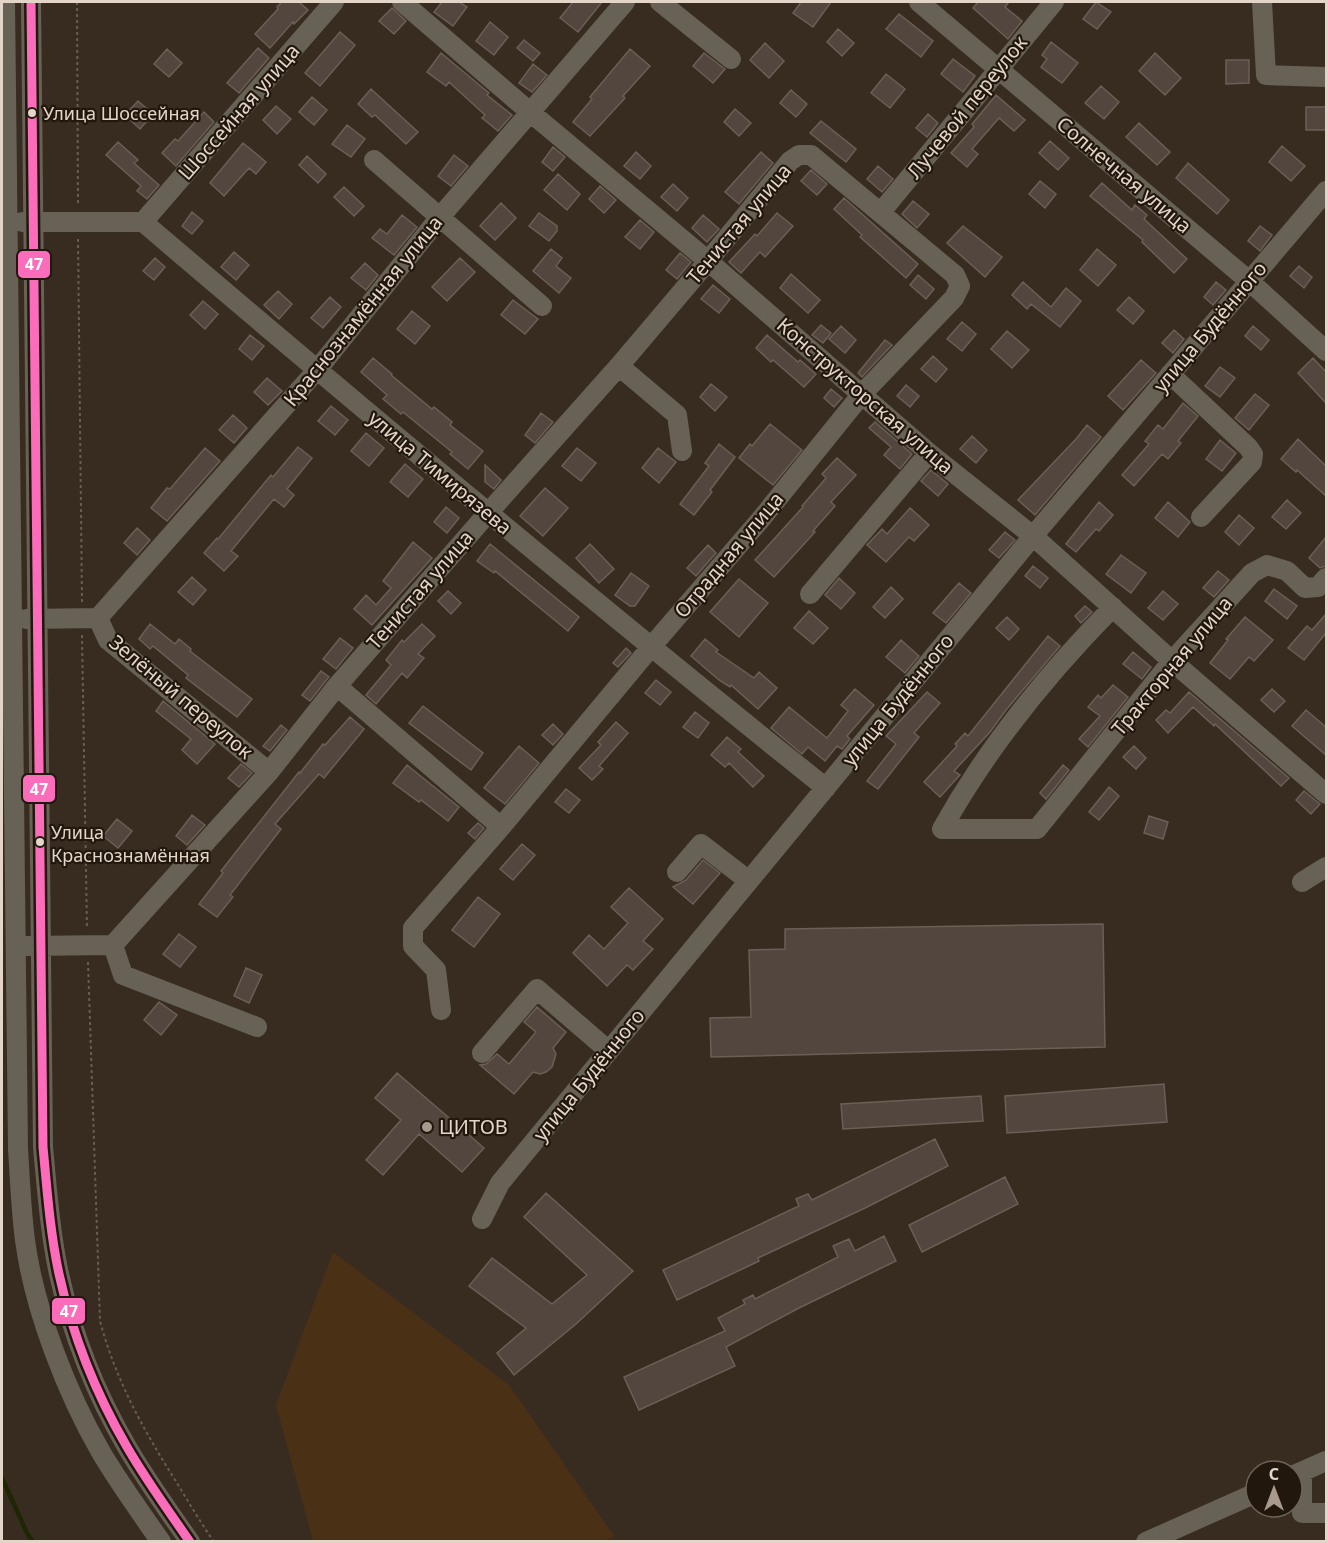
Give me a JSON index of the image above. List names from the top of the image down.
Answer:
{
  "streets": {
    "street": [
      "Лучевой переулок",
      "Шоссейная улица",
      "Солнечная улица",
      "Тенистая улица",
      "Краснознамённая улица",
      "улица Будённого",
      "Конструкторская улица",
      "улица Тимирязева",
      "Отрадная улица",
      "Тракторная улица",
      "Зелёный переулок"
    ]
  },
  "crossings": [
    ["Лучевой переулок", "Солнечная улица"],
    ["Лучевой переулок", "Тенистая улица"],
    ["Лучевой переулок", "Отрадная улица"],
    ["Шоссейная улица", "улица Тимирязева"],
    ["Солнечная улица", "улица Будённого"],
    ["Тенистая улица", "Конструкторская улица"],
    ["Тенистая улица", "улица Тимирязева"],
    ["Тенистая улица", "Отрадная улица"],
    ["Тенистая улица", "Зелёный переулок"],
    ["Краснознамённая улица", "Конструкторская улица"],
    ["Краснознамённая улица", "улица Тимирязева"],
    ["Краснознамённая улица", "Зелёный переулок"],
    ["улица Будённого", "Конструкторская улица"],
    ["улица Будённого", "улица Тимирязева"],
    ["Конструкторская улица", "Отрадная улица"],
    ["Конструкторская улица", "Тракторная улица"],
    ["улица Тимирязева", "Отрадная улица"]
  ],
  "places": ["Улица Шоссейная", "Улица Краснознамённая", "ЦИТОВ"],
  "lines": ["transit line 47"],
  "north": "top"
}
